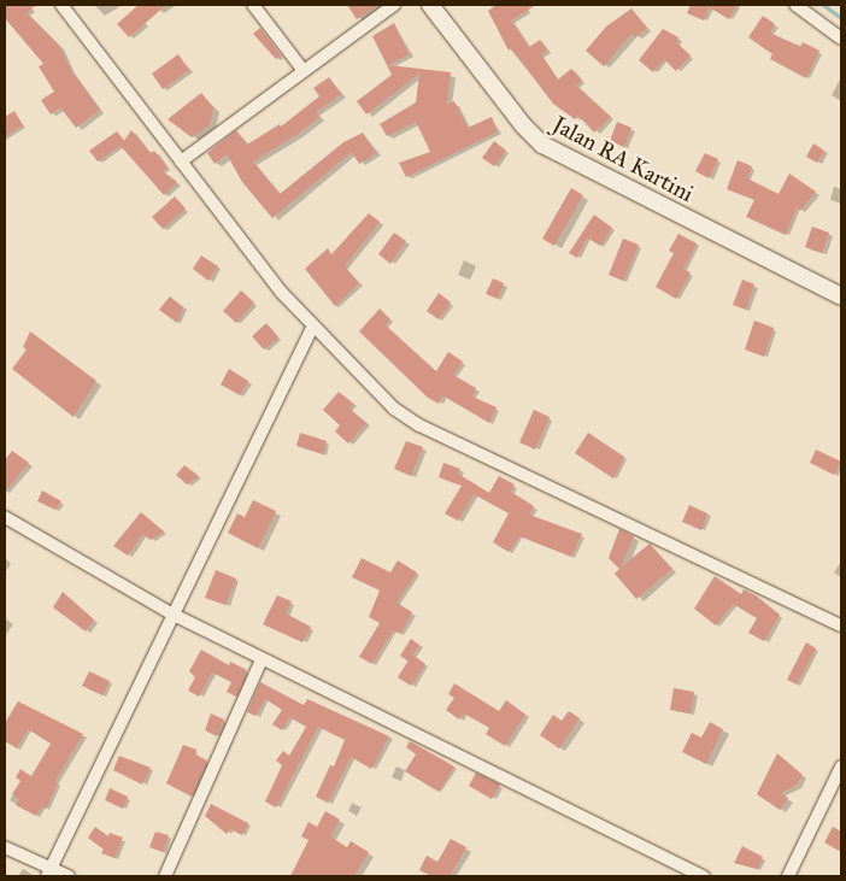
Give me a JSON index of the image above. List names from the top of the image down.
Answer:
{
  "streets": {
    "main road": ["Jalan RA Kartini"]
  }
}
